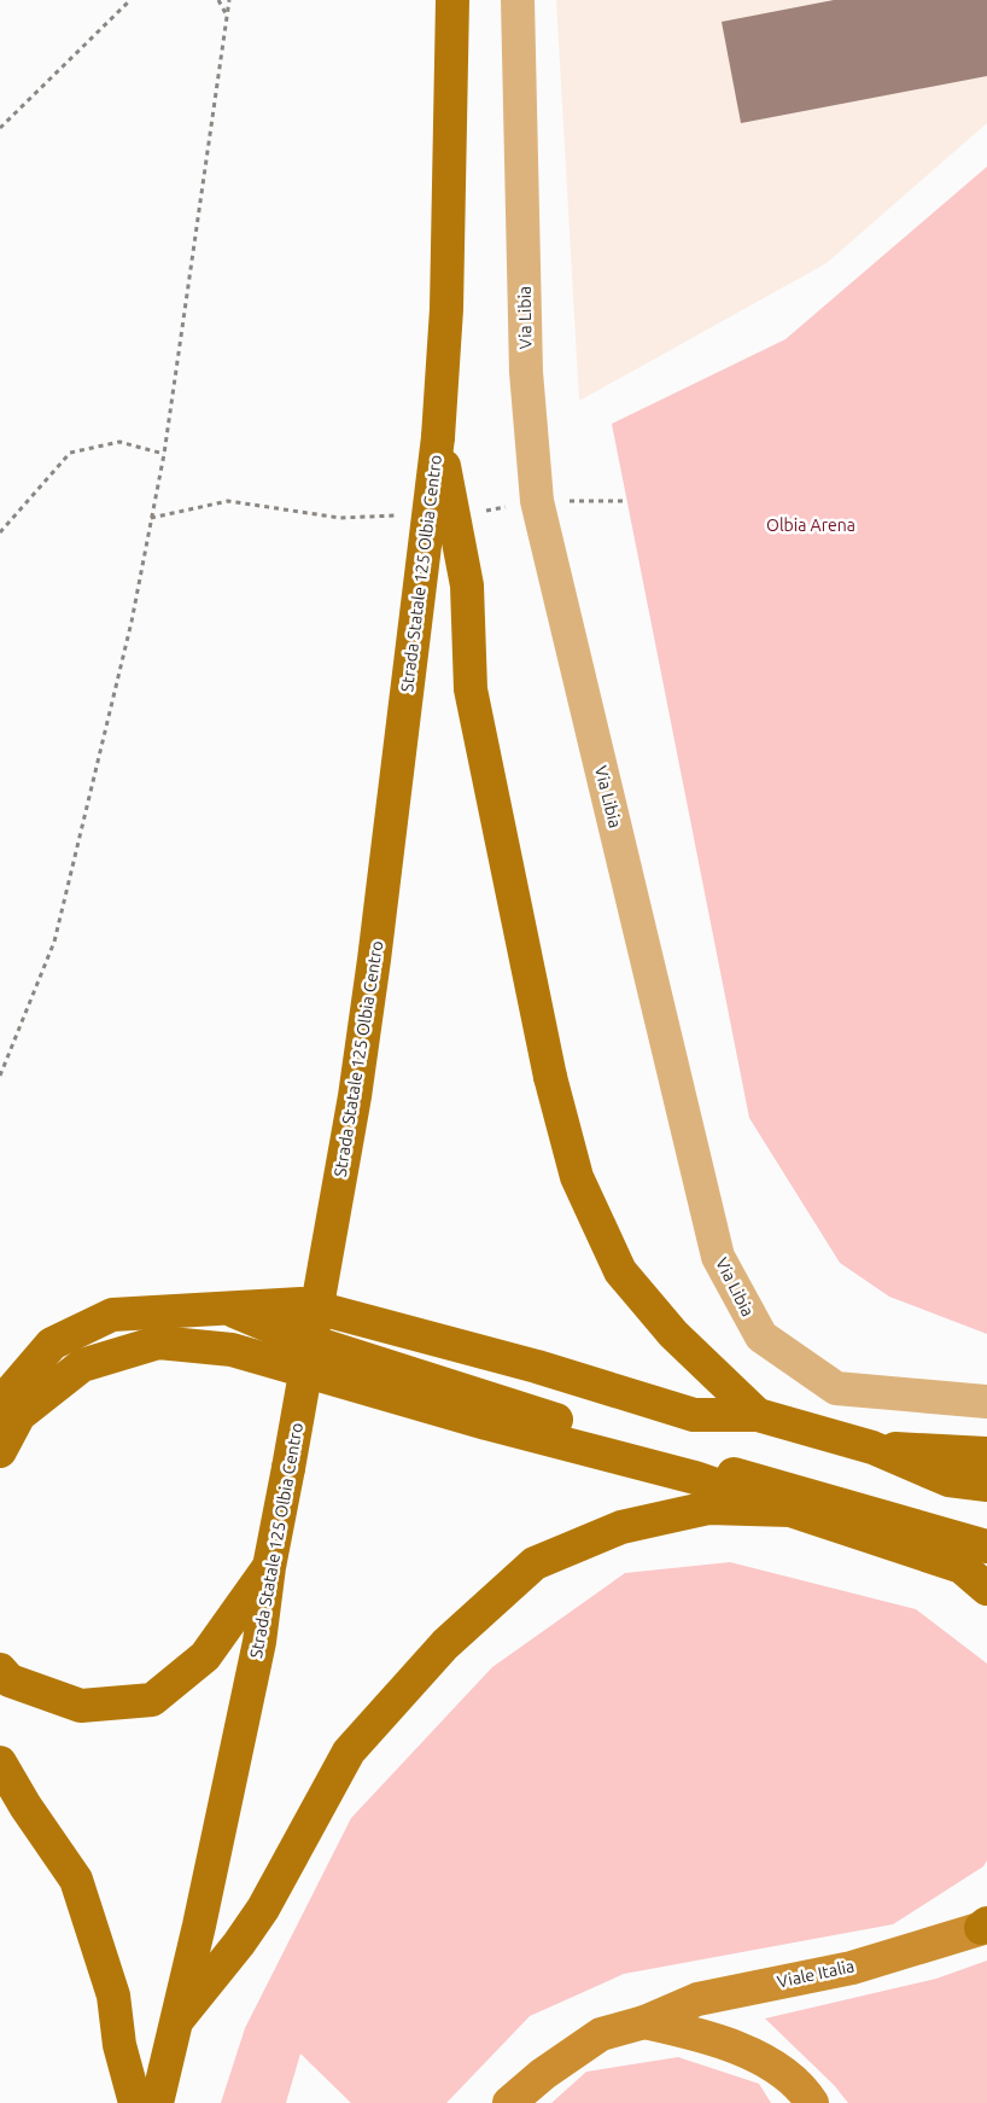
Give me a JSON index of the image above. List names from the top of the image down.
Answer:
{
  "streets": {
    "main road": ["Strada Statale 125 Olbia Centro", "Viale Italia"],
    "street": ["Via Libia"]
  },
  "parks": ["Olbia Arena"]
}
